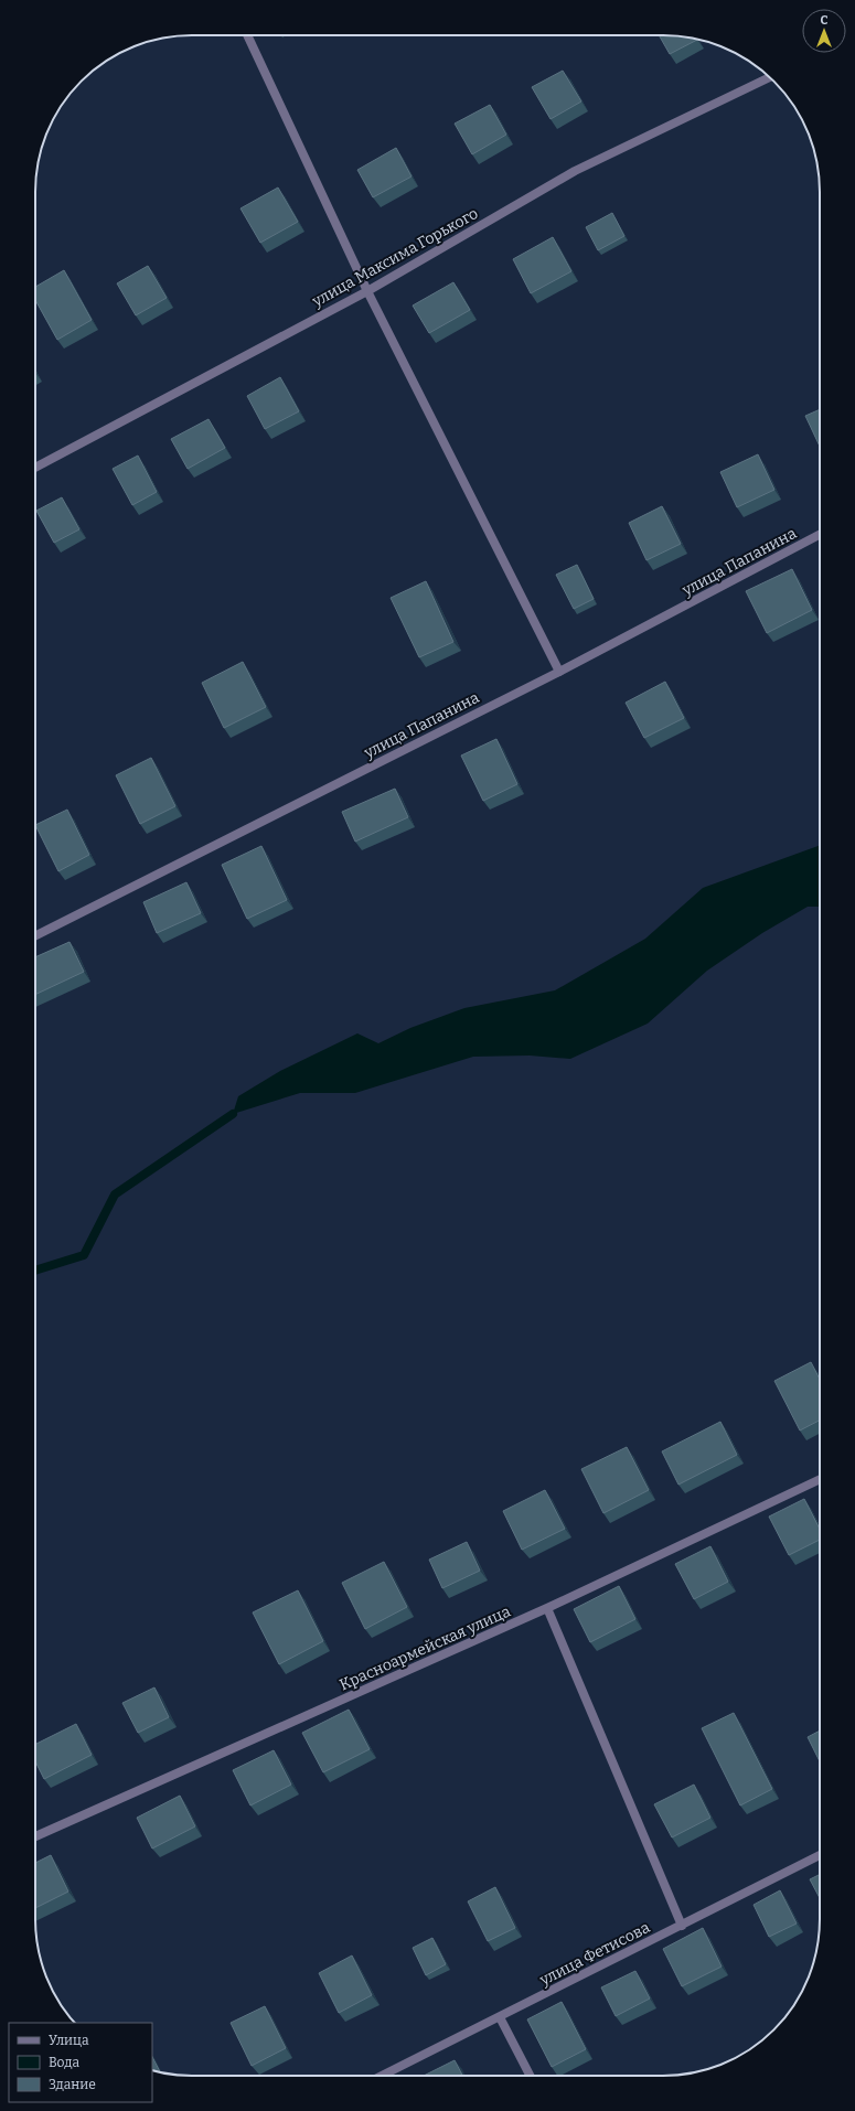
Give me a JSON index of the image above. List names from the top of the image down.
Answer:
{
  "streets": {
    "street": [
      "улица Максима Горького",
      "улица Папанина",
      "Красноармейская улица",
      "улица Фетисова"
    ]
  },
  "legend": ["Улица", "Вода", "Здание"],
  "north": "top"
}
